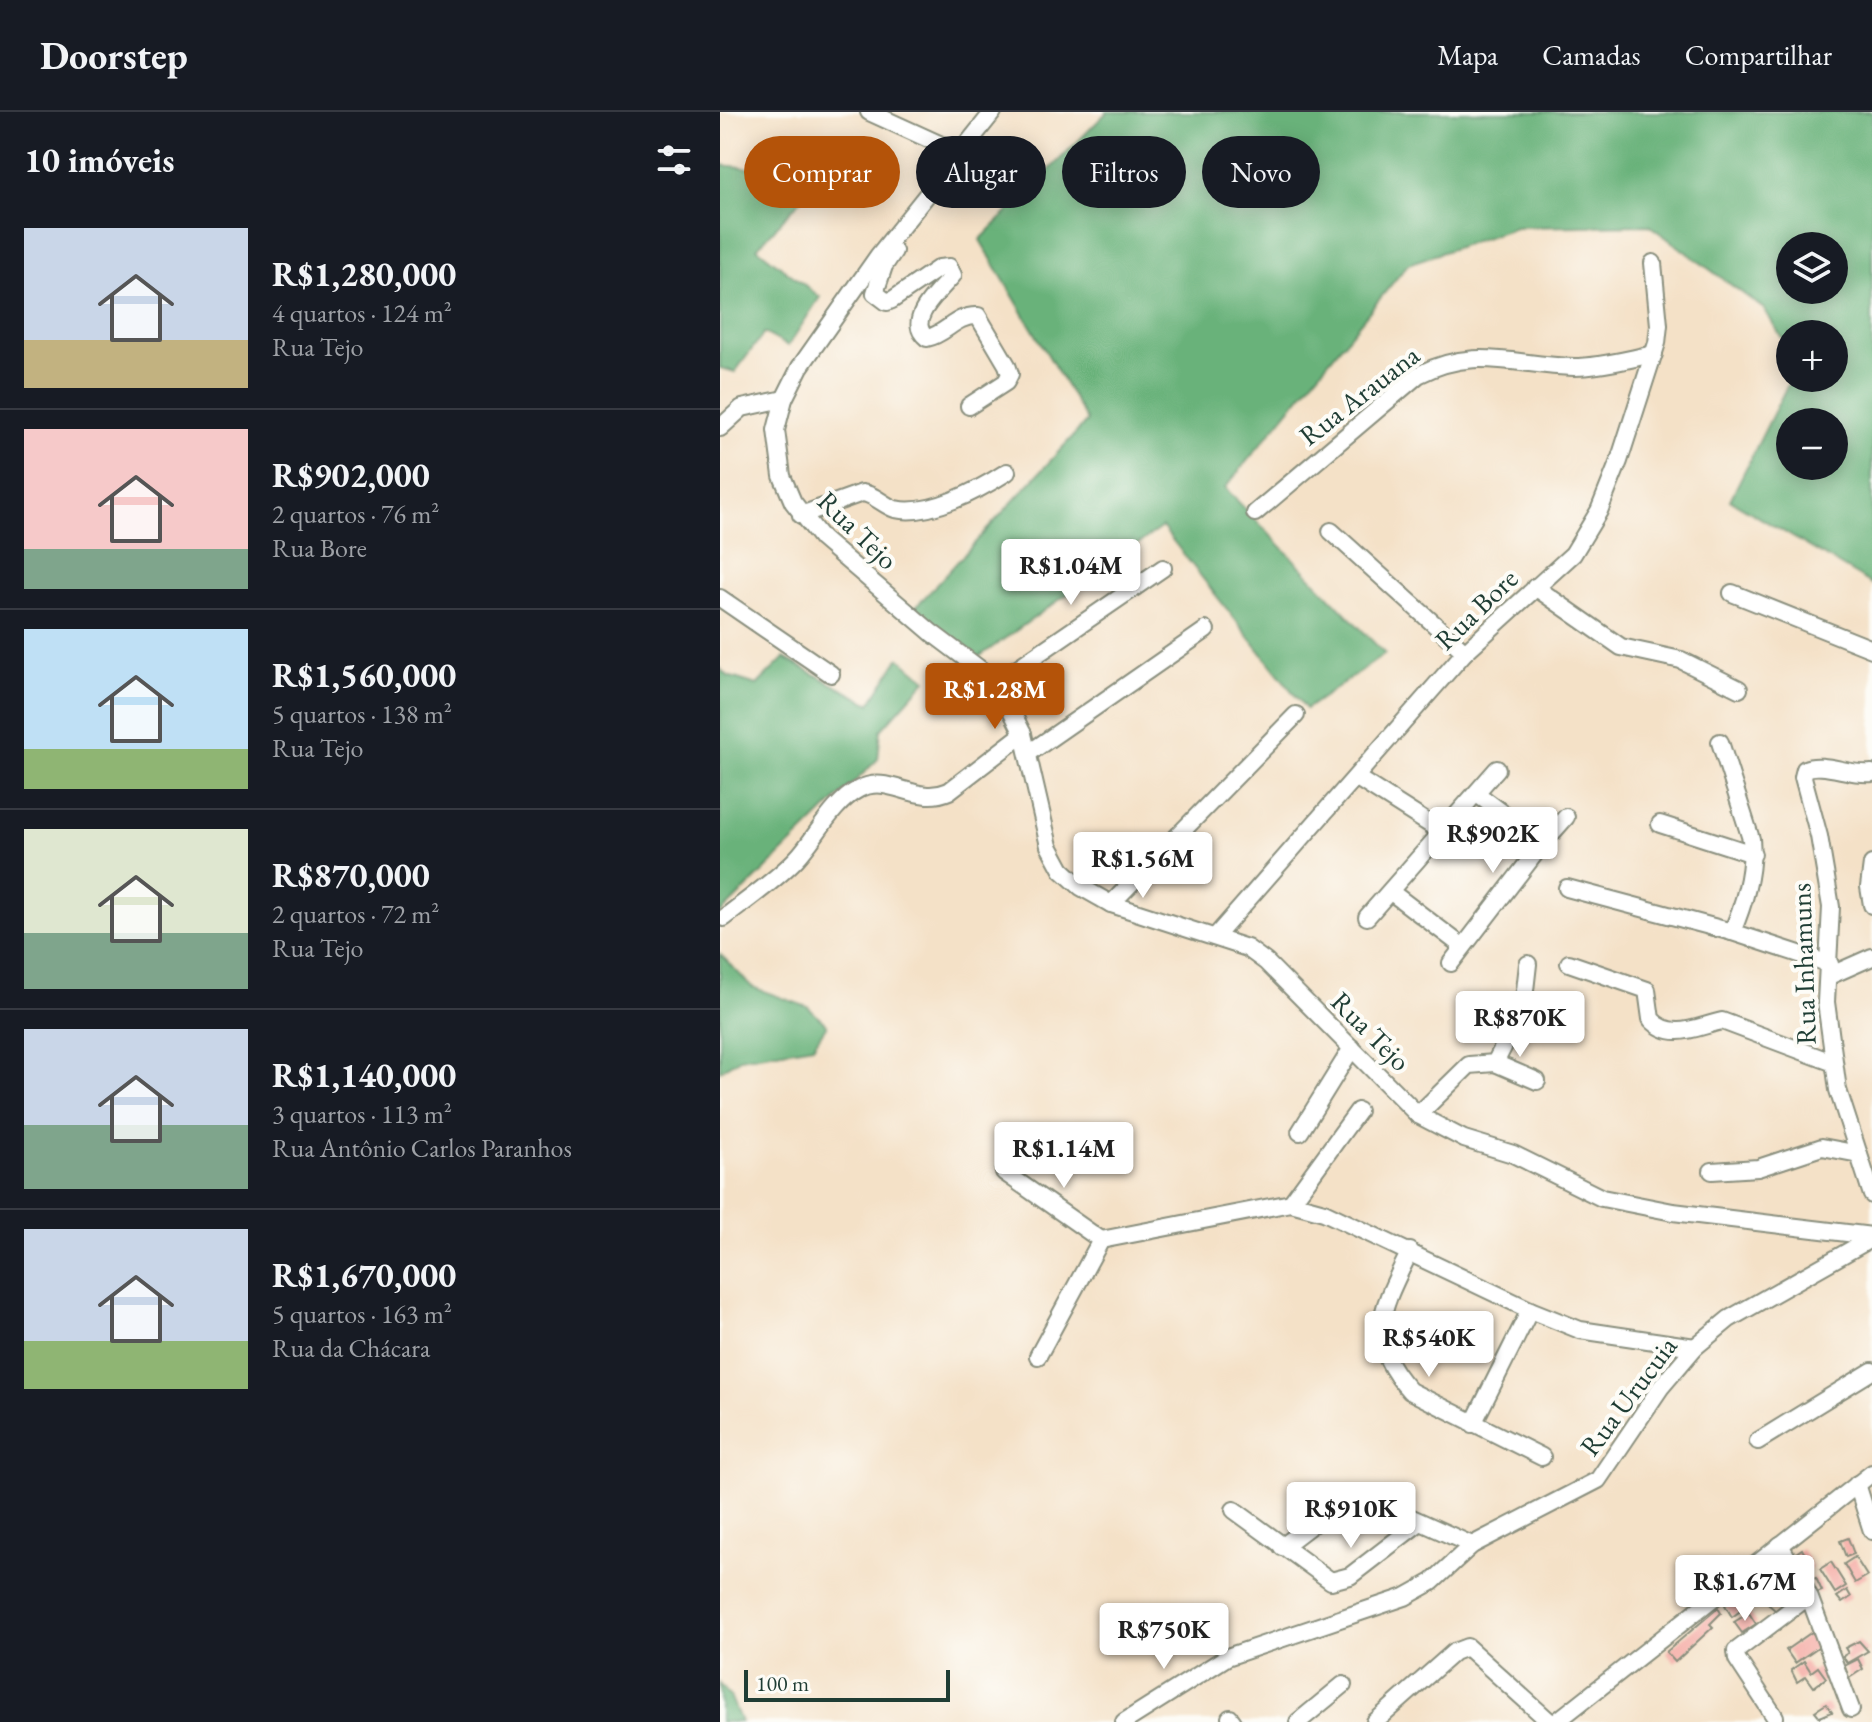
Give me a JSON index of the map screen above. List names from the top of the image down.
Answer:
{
  "streets": {
    "street": [
      "Rua Arauana",
      "Rua Tejo",
      "Rua Bore",
      "Rua Inhamuns",
      "Rua Urucuia"
    ]
  },
  "crossings": [
    ["Rua Arauana", "Rua Bore"],
    ["Rua Tejo", "Rua Bore"],
    ["Rua Tejo", "Rua Urucuia"]
  ],
  "scale_bar": "100 m",
  "page": {
    "header": "Doorstep",
    "nav": ["Mapa", "Camadas", "Compartilhar"],
    "heading": "10 imóveis",
    "chip": [
      "Comprar",
      "Alugar",
      "Filtros",
      "Novo"
    ],
    "list": [
      {
        "name": "R$1,280,000",
        "note": "4 quartos · 124 m² · Rua Tejo"
      },
      {
        "name": "R$902,000",
        "note": "2 quartos · 76 m² · Rua Bore"
      },
      {
        "name": "R$1,560,000",
        "note": "5 quartos · 138 m² · Rua Tejo"
      },
      {
        "name": "R$870,000",
        "note": "2 quartos · 72 m² · Rua Tejo"
      },
      {
        "name": "R$1,140,000",
        "note": "3 quartos · 113 m² · Rua Antônio Carlos Paranhos"
      },
      {
        "name": "R$1,670,000",
        "note": "5 quartos · 163 m² · Rua da Chácara"
      }
    ],
    "map_buttons": ["+", "−"],
    "price": [
      "R$1.04M",
      "R$1.28M",
      "R$902K",
      "R$1.56M",
      "R$870K",
      "R$1.14M",
      "R$540K",
      "R$910K",
      "R$1.67M",
      "R$750K"
    ],
    "scale": "100 m"
  }
}
